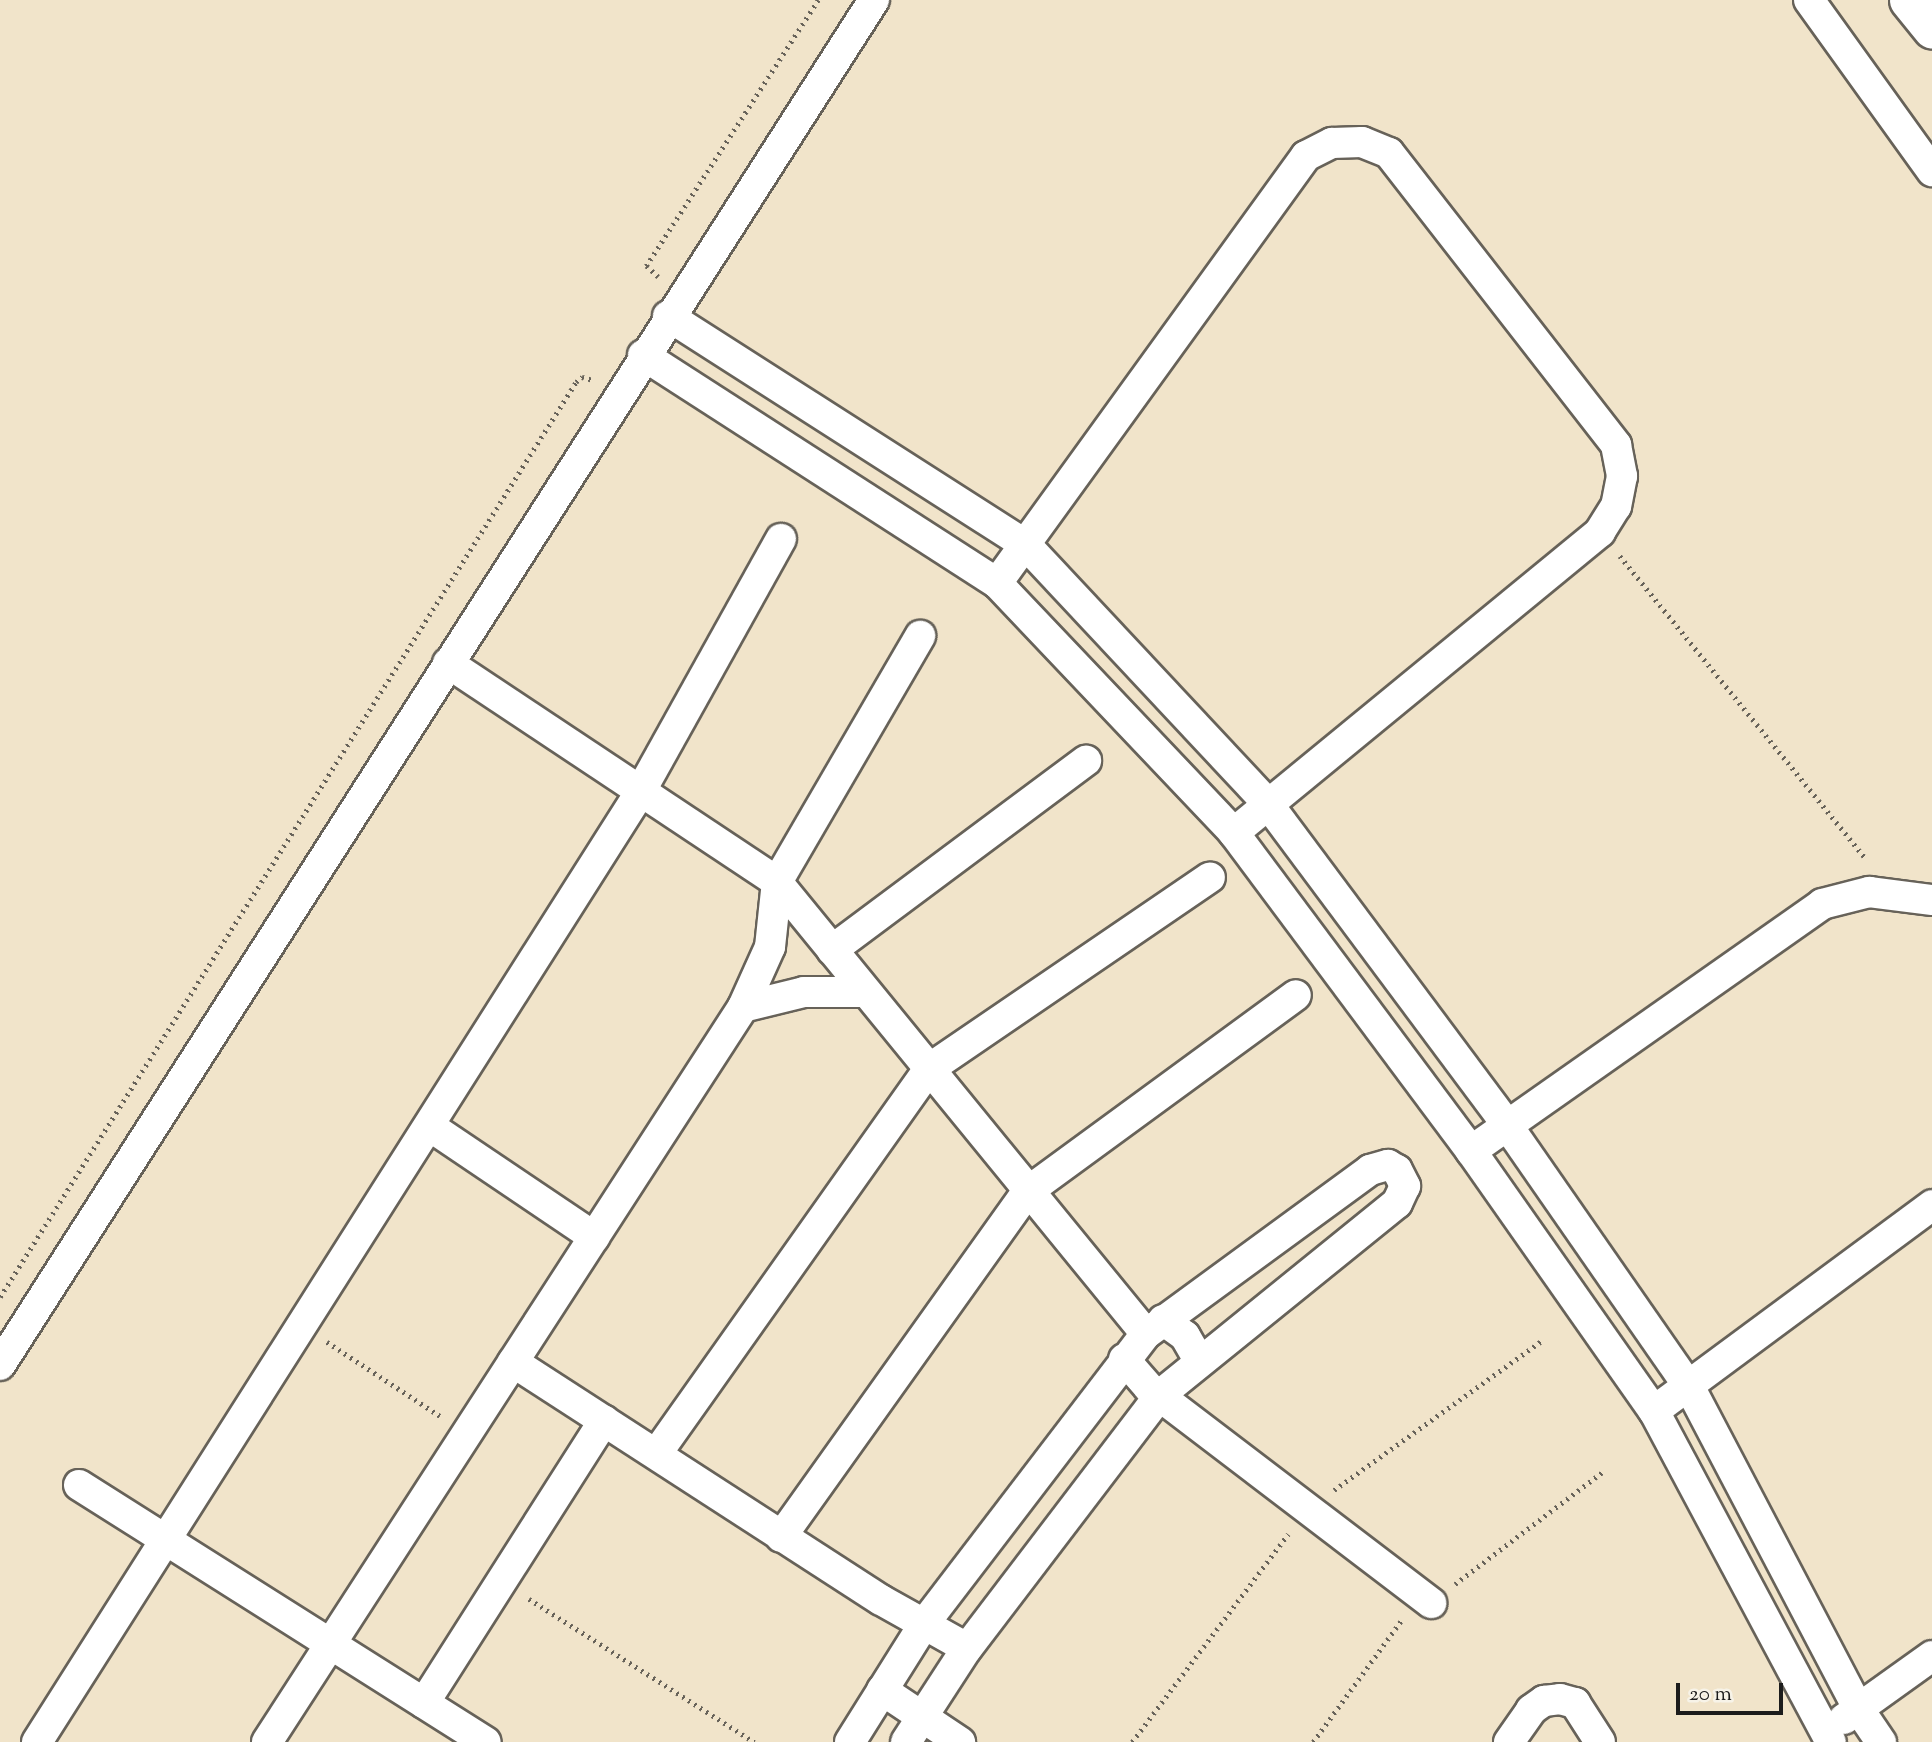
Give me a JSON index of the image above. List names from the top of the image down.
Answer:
{
  "scale_bar": "20 m"
}
